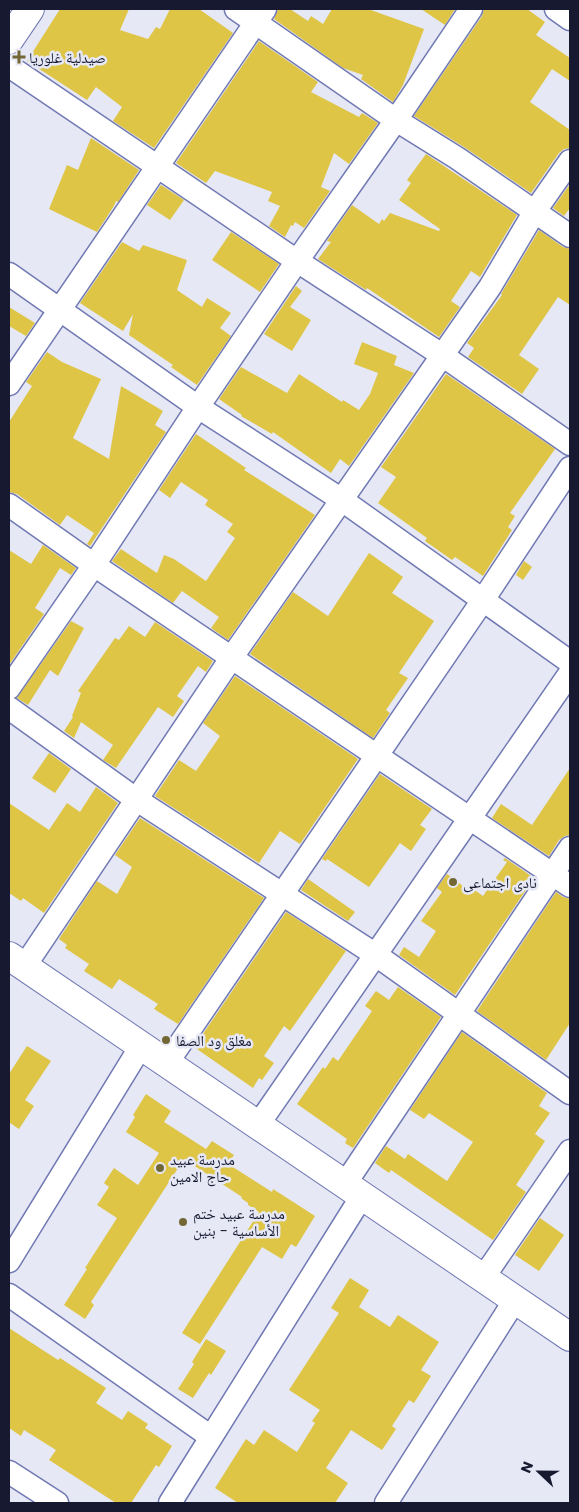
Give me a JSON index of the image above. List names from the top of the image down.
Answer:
{
  "places": {
    "health": ["صيدلية غلوريا"],
    "other": [
      "نادى اجتماعى",
      "مغلق ود الصفا",
      "مدرسة عبيد حاج الامين",
      "مدرسة عبيد ختم الأساسية - بنين"
    ]
  },
  "north": "left"
}
